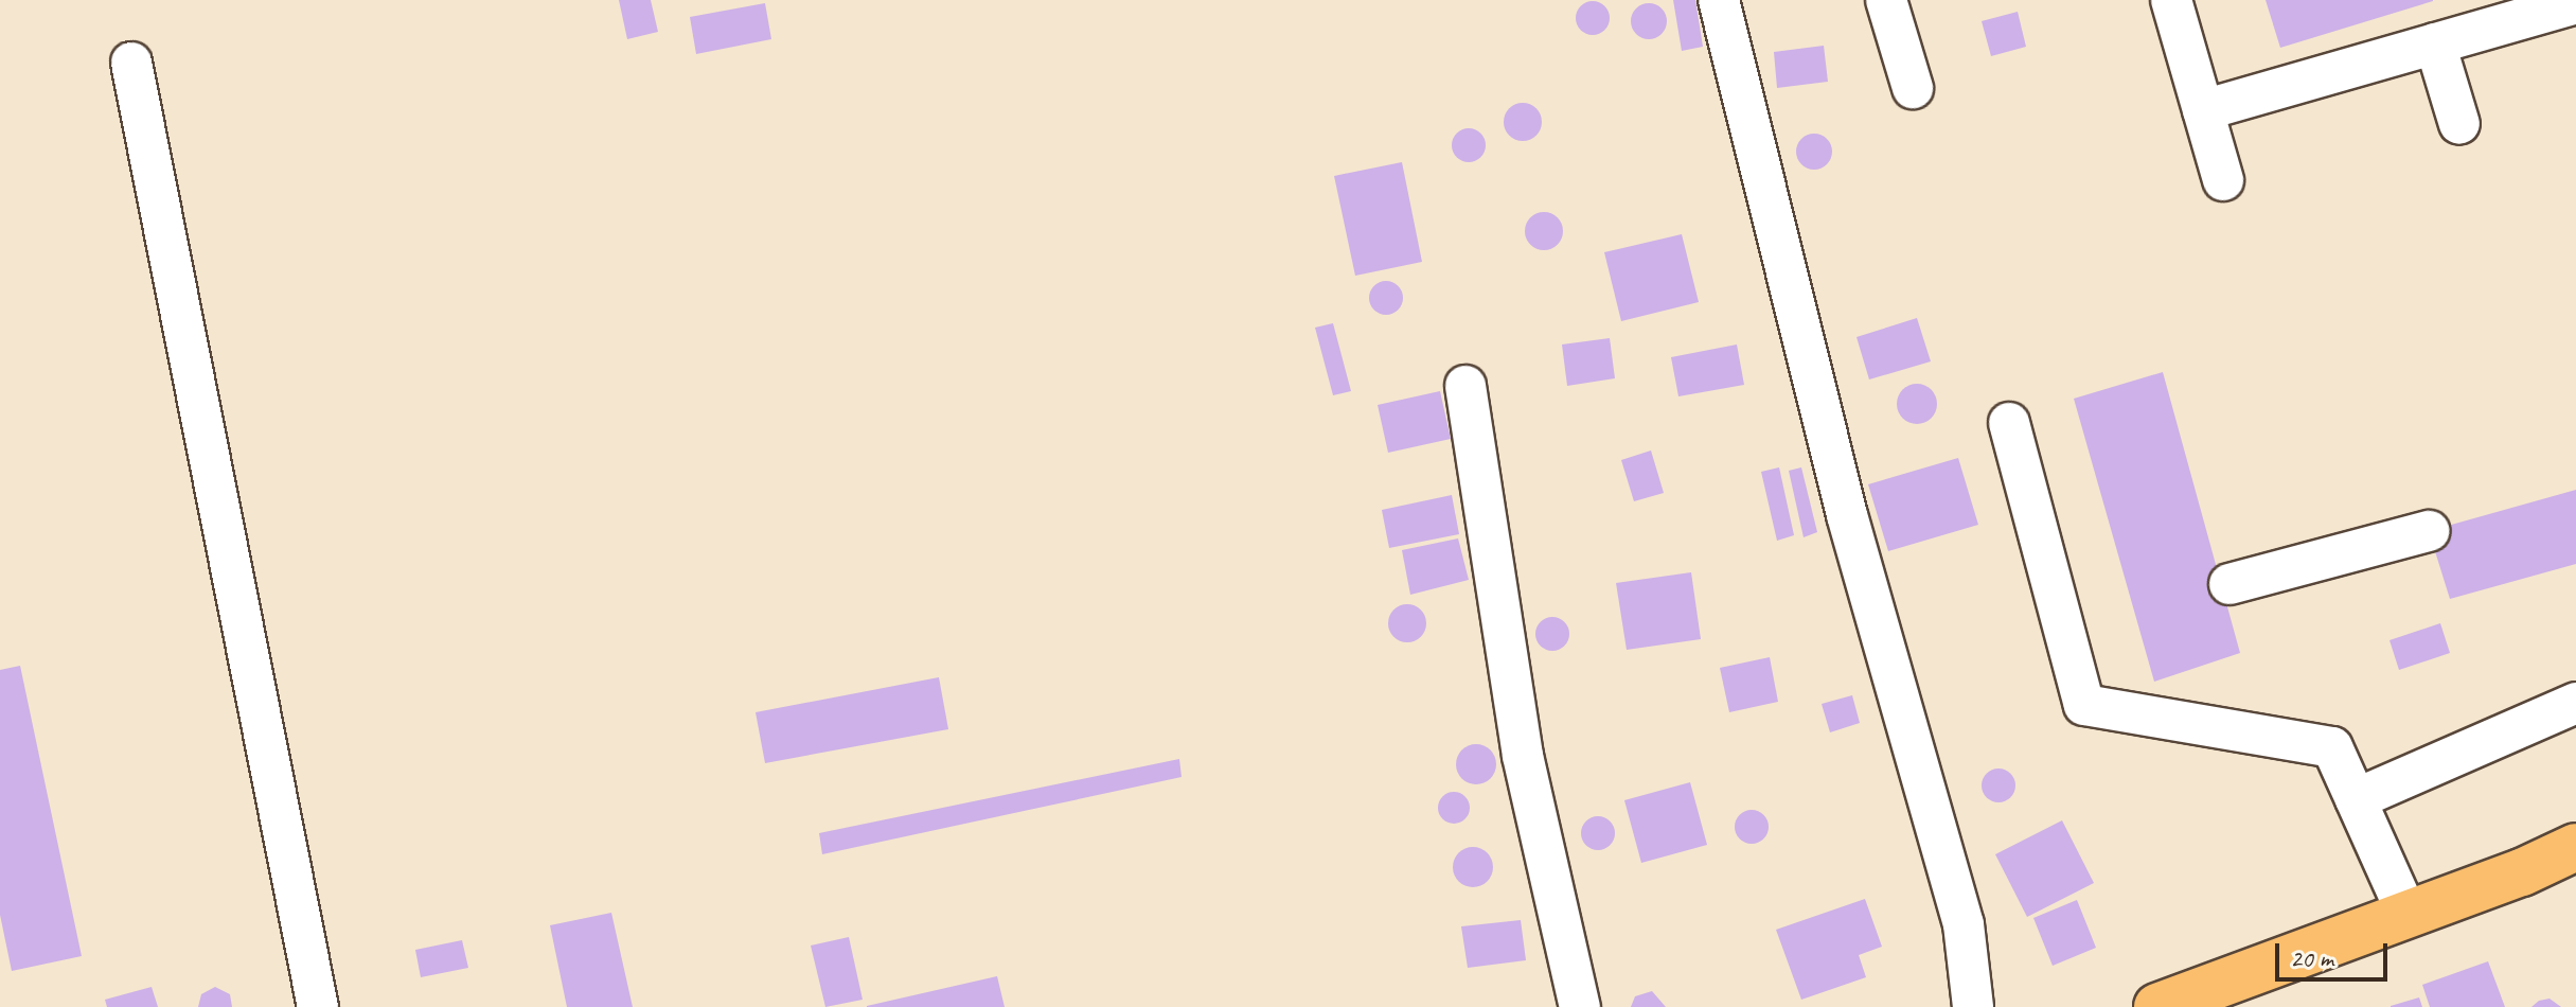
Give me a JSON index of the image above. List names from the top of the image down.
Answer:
{
  "scale_bar": "20 m"
}
